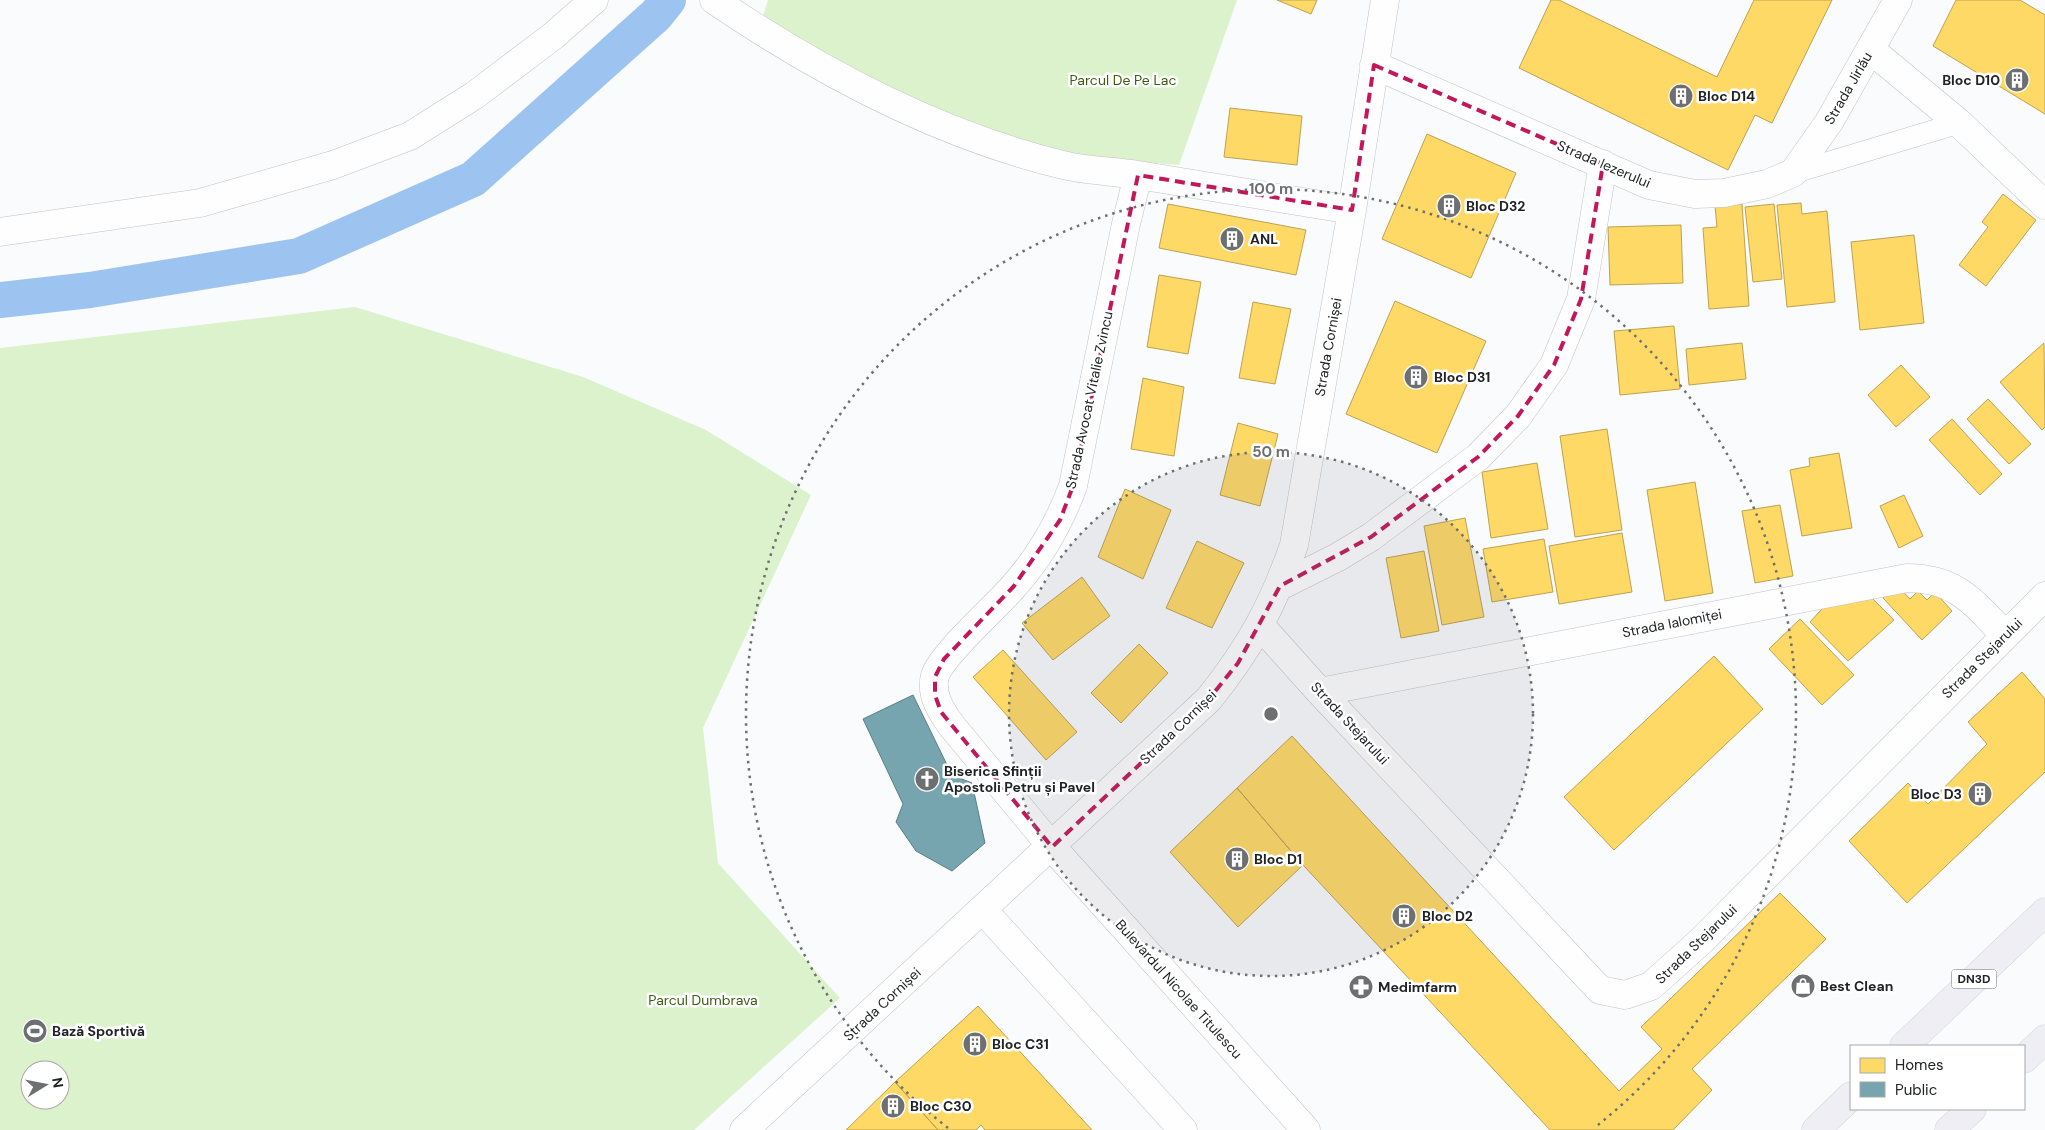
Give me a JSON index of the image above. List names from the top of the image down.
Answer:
{
  "streets": {
    "main road": ["DN3D"],
    "street": [
      "Strada Jirlău",
      "Strada Iezerului",
      "Strada Cornișei",
      "Strada Avocat Vitalie Zvincu",
      "Strada Ialomiței",
      "Strada Stejarului",
      "Bulevardul Nicolae Titulescu"
    ]
  },
  "crossings": [
    ["Strada Jirlău", "Strada Iezerului"],
    ["Strada Iezerului", "Strada Cornișei"],
    ["Strada Cornișei", "Strada Avocat Vitalie Zvincu"],
    ["Strada Cornișei", "Strada Stejarului"],
    ["Strada Cornișei", "Bulevardul Nicolae Titulescu"],
    ["Strada Avocat Vitalie Zvincu", "Bulevardul Nicolae Titulescu"],
    ["Strada Ialomiței", "Strada Stejarului"]
  ],
  "parks": ["Parcul De Pe Lac", "Parcul Dumbrava"],
  "places": {
    "building": [
      "Bloc D10",
      "Bloc D14",
      "Bloc D32",
      "ANL",
      "Bloc D31",
      "Bloc D3",
      "Bloc D1",
      "Bloc D2",
      "Bloc C31",
      "Bloc C30"
    ],
    "church": ["Biserica Sfinții Apostoli Petru și Pavel"],
    "shop": ["Best Clean"],
    "pharmacy": ["Medimfarm"],
    "sports": ["Bază Sportivă"]
  },
  "legend": ["Homes", "Public"],
  "north": "right",
  "rings": ["100 m", "50 m"]
}
